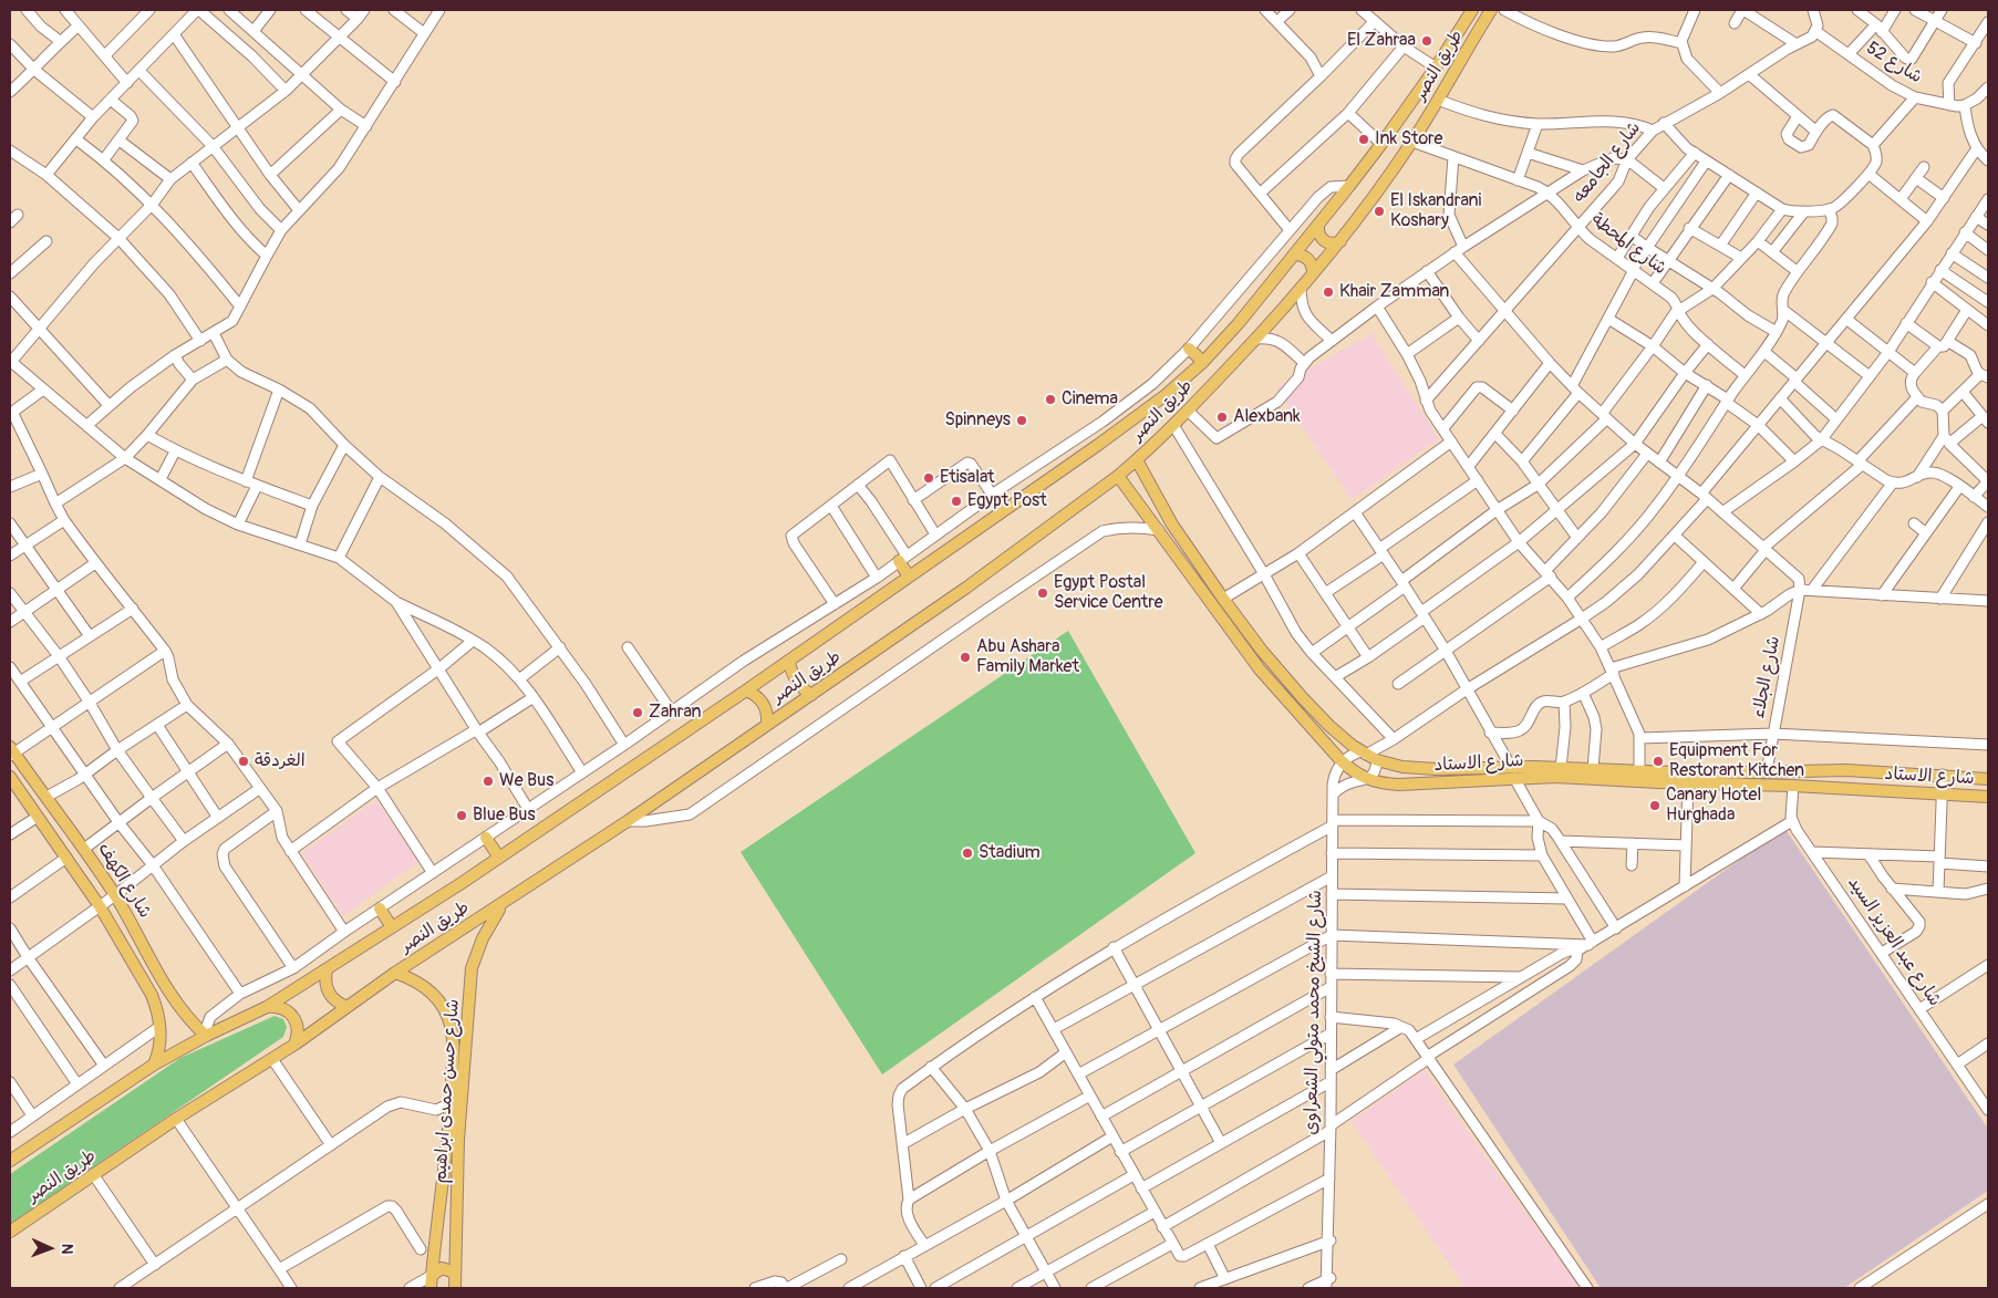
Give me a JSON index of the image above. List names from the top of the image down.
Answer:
{
  "streets": {
    "main road": [
      "طريق النصر",
      "شارع الاستاد",
      "شارع الكهف",
      "شارع حسن حمدى ابراهيم"
    ],
    "street": [
      "شارع 52",
      "شارع الجامعه",
      "شارع المحطة",
      "شارع الجلاء",
      "شارع عبد العزيز السيد",
      "شارع الشيخ محمد متولي الشعراوى"
    ]
  },
  "crossings": [
    ["شارع 52", "شارع الجامعه"],
    ["طريق النصر", "شارع المحطة"],
    ["طريق النصر", "شارع الاستاد"],
    ["طريق النصر", "شارع الكهف"],
    ["طريق النصر", "شارع حسن حمدى ابراهيم"],
    ["شارع الجامعه", "شارع المحطة"],
    ["شارع الجلاء", "شارع الاستاد"],
    ["شارع الاستاد", "شارع الشيخ محمد متولي الشعراوى"]
  ],
  "places": [
    "El Zahraa",
    "Ink Store",
    "El Iskandrani Koshary",
    "Khair Zamman",
    "Cinema",
    "Alexbank",
    "Spinneys",
    "Etisalat",
    "Egypt Post",
    "Egypt Postal Service Centre",
    "Abu Ashara Family Market",
    "Zahran",
    "الغردقة",
    "Equipment For Restorant Kitchen",
    "We Bus",
    "Canary Hotel Hurghada",
    "Blue Bus",
    "Stadium"
  ],
  "north": "right"
}
